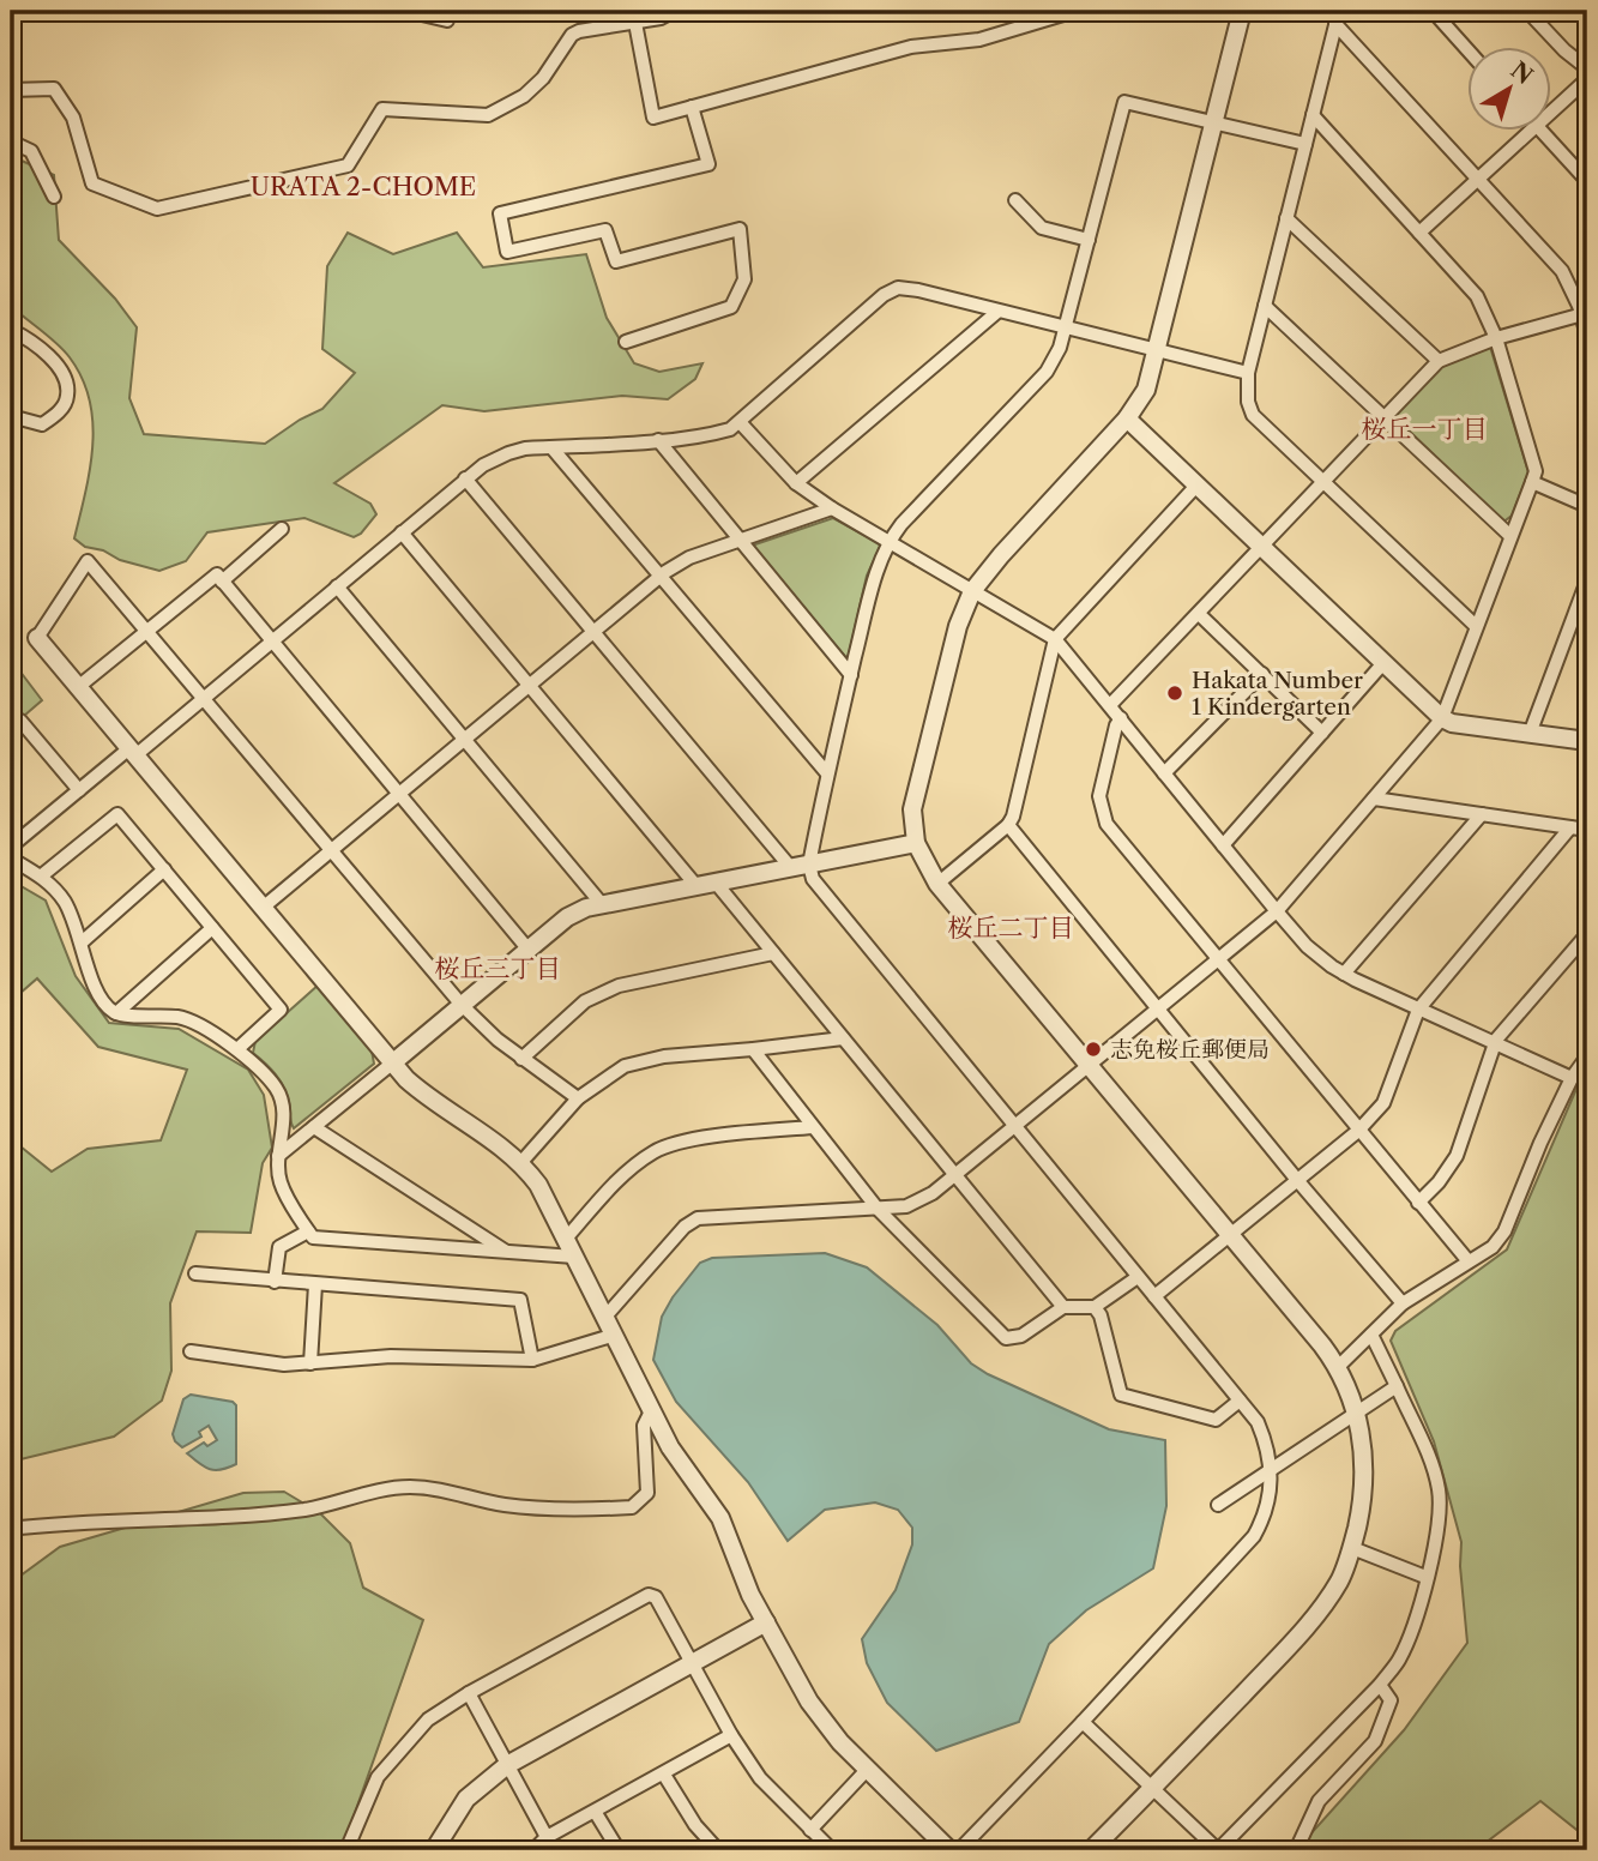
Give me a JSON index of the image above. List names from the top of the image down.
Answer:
{
  "districts": [
    "URATA 2-CHOME",
    "桜丘一丁目",
    "桜丘二丁目",
    "桜丘三丁目"
  ],
  "places": ["Hakata Number 1 Kindergarten", "志免桜丘郵便局"],
  "north": "top right"
}
